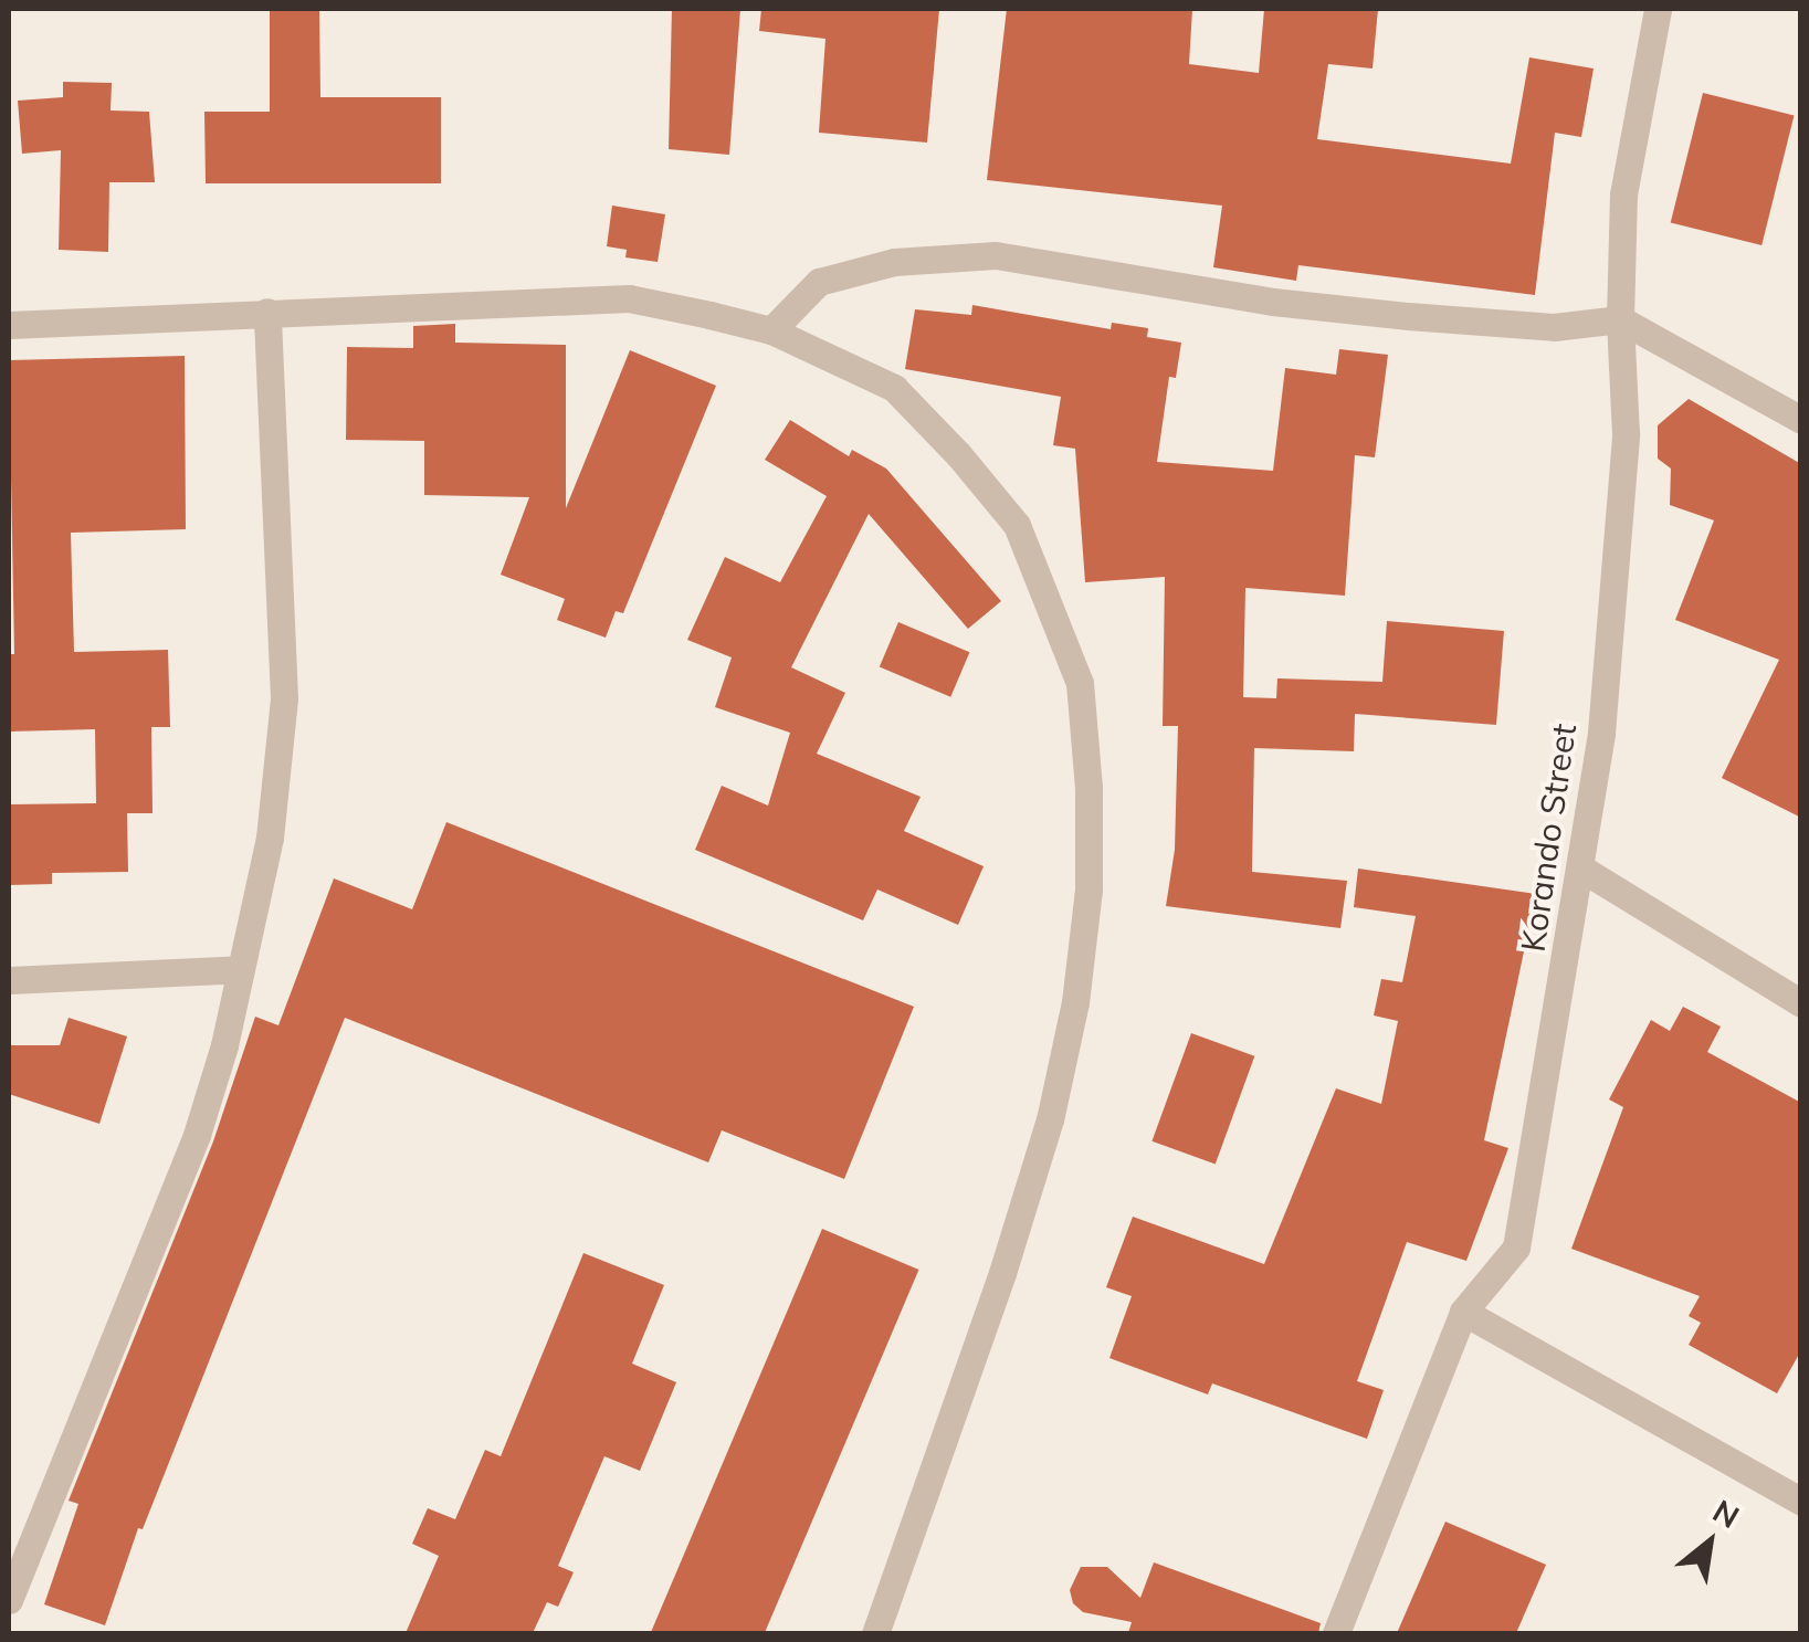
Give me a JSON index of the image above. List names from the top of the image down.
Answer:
{
  "streets": {
    "street": ["Korando Street"]
  },
  "north": "top right"
}
